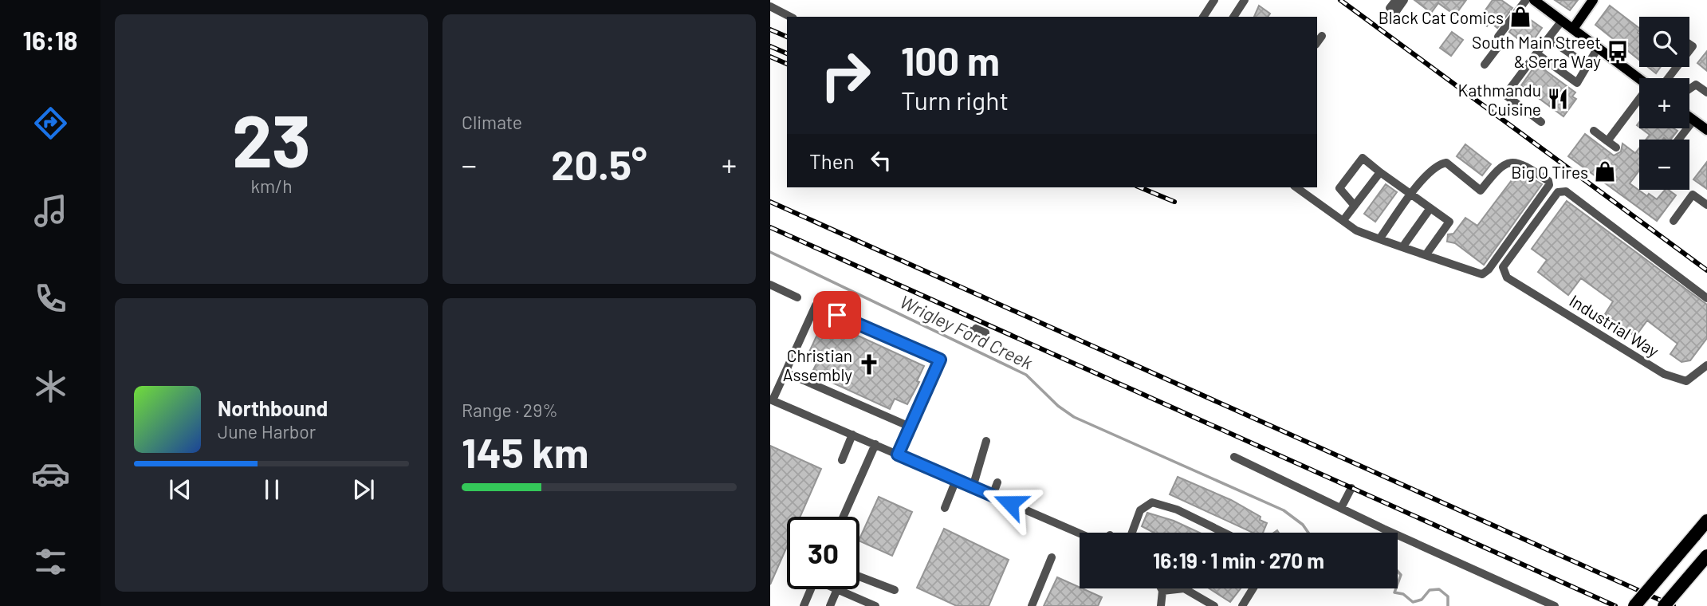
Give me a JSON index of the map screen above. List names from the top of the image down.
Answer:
{
  "streets": {
    "street": ["Industrial Way"]
  },
  "water": ["Wrigley Ford Creek"],
  "places": {
    "shop": ["Black Cat Comics", "Big O Tires"],
    "bus stop": ["South Main Street & Serra Way"],
    "restaurant": ["Kathmandu Cuisine"],
    "church": ["Christian Assembly"]
  },
  "page": {
    "tabs": "16:18",
    "tile": [
      ["23", "km/h"],
      "Climate",
      ["Range · 29%", "145 km"]
    ],
    "map_buttons": ["+", "−"],
    "turn": ["100 m", "Turn right"],
    "then": "Then",
    "heat": ["−", "20.5°", "+"],
    "song": ["Northbound", "June Harbor"],
    "limit": "30",
    "trip": "16:19 · 1 min · 270 m"
  }
}
